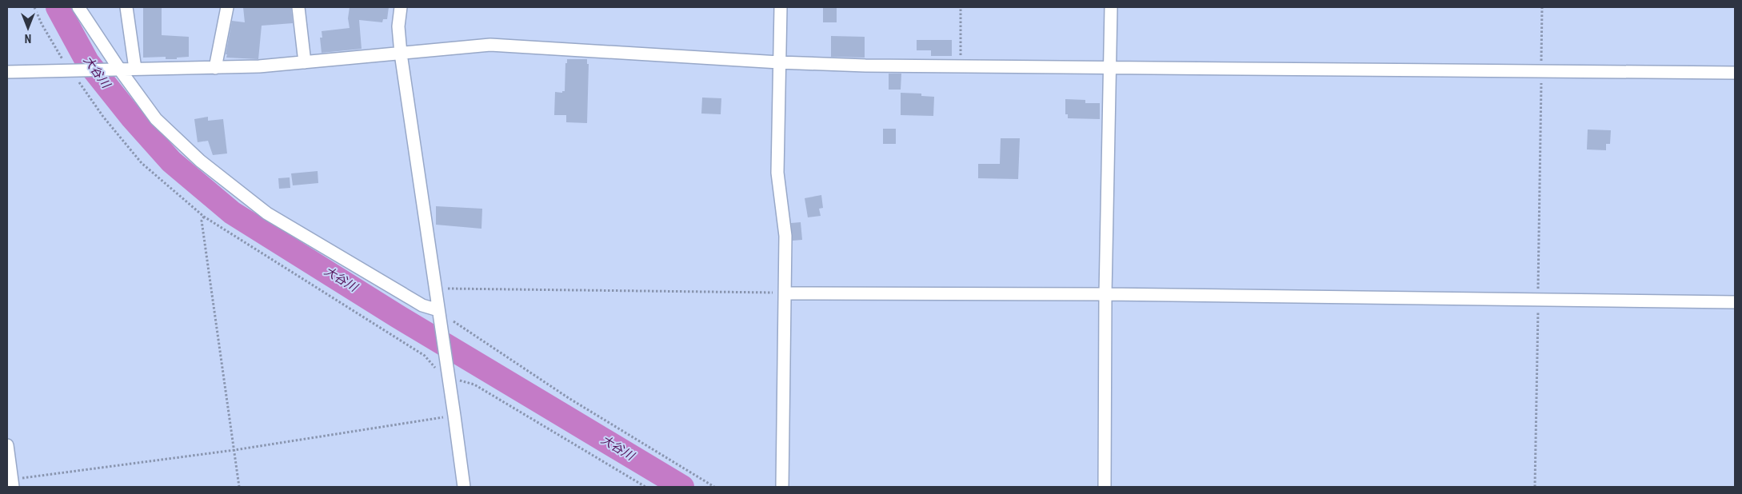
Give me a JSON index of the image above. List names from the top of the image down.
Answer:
{
  "water": ["大谷川"],
  "north": "bottom"
}
